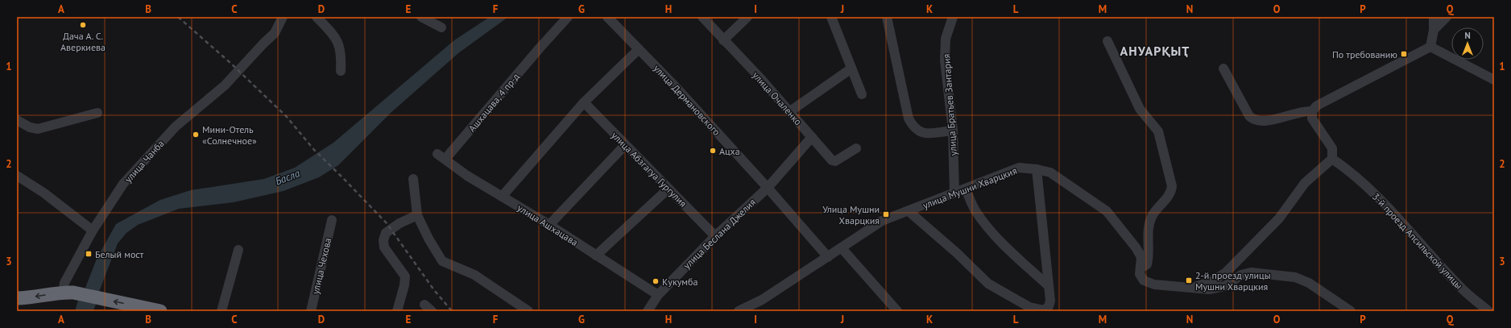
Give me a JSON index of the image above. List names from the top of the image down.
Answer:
{
  "streets": {
    "street": [
      "улица Очаленко",
      "улица Дермановского",
      "Ашхацава, 4 пр-д",
      "улица Братьев Зантария",
      "улица Чанба",
      "улица Абзгагуа Гургулия",
      "улица Мушни Хварцкия",
      "улица Ашхацава",
      "улица Беслана Джелия",
      "3-й проезд Апсильской улицы",
      "улица Чехова"
    ]
  },
  "crossings": [
    ["улица Очаленко", "улица Беслана Джелия"],
    ["улица Дермановского", "улица Мушни Хварцкия"],
    ["улица Дермановского", "улица Беслана Джелия"],
    ["Ашхацава, 4 пр-д", "улица Ашхацава"],
    ["улица Братьев Зантария", "улица Мушни Хварцкия"],
    ["улица Абзгагуа Гургулия", "улица Беслана Джелия"],
    ["улица Ашхацава", "улица Беслана Джелия"]
  ],
  "districts": ["АНУАРҚЫҬ"],
  "water": ["Басла"],
  "places": {
    "other": [
      "Дача А. С. Аверкиева",
      "Мини-Отель «Солнечное»",
      "Ацха",
      "Кукумба"
    ],
    "transit": [
      "По требованию",
      "Улица Мушни Хварцкия",
      "Белый мост",
      "2-й проезд улицы Мушни Хварцкия"
    ]
  },
  "north": "top",
  "grid": {
    "columns": [
      "A",
      "B",
      "C",
      "D",
      "E",
      "F",
      "G",
      "H",
      "I",
      "J",
      "K",
      "L",
      "M",
      "N",
      "O",
      "P",
      "Q"
    ],
    "rows": ["1", "2", "3"]
  }
}
